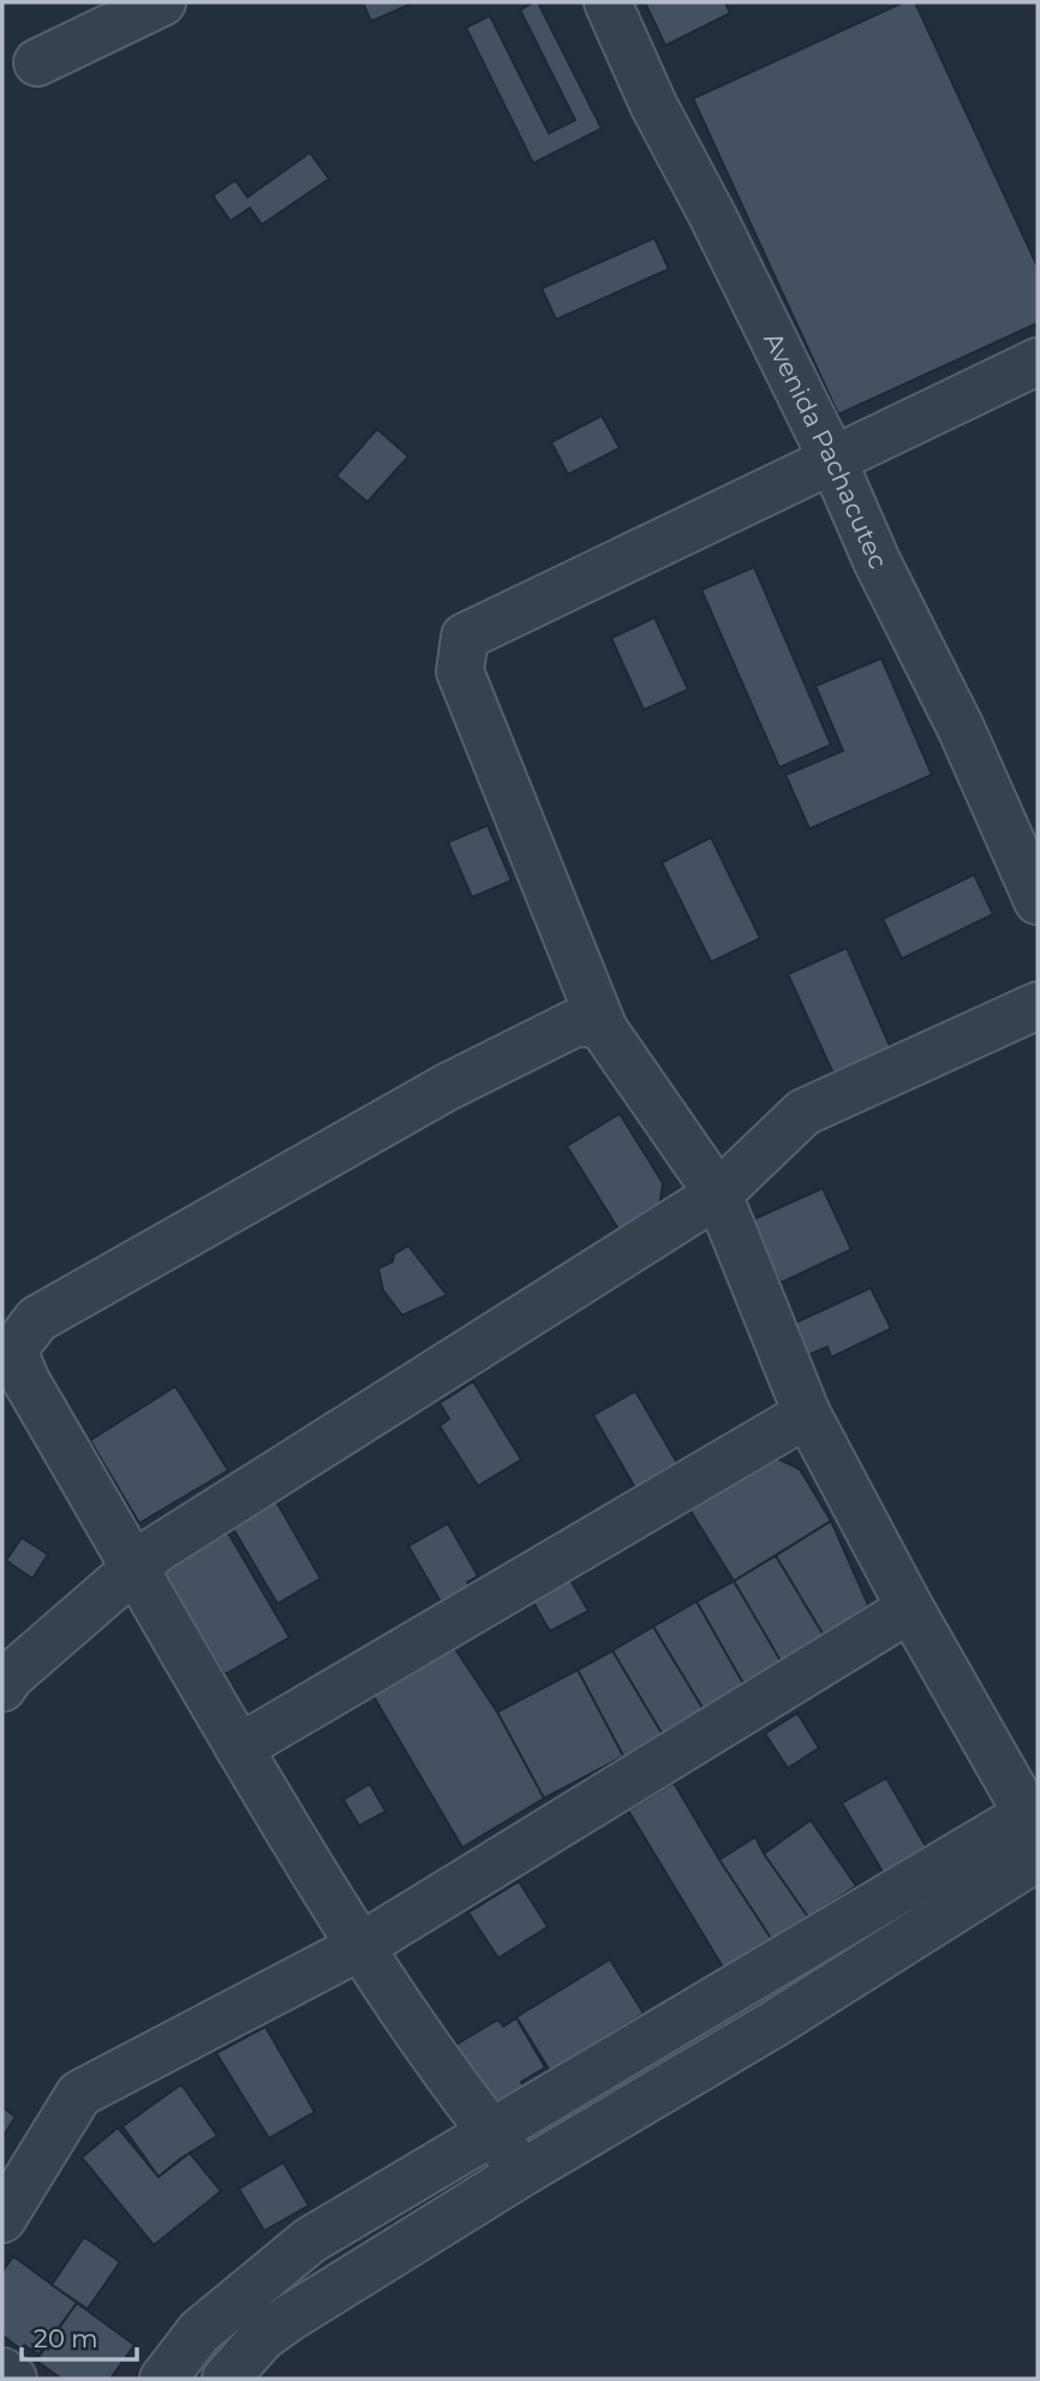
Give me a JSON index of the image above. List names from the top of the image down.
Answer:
{
  "streets": {
    "street": ["Avenida Pachacutec"]
  },
  "scale_bar": "20 m"
}
